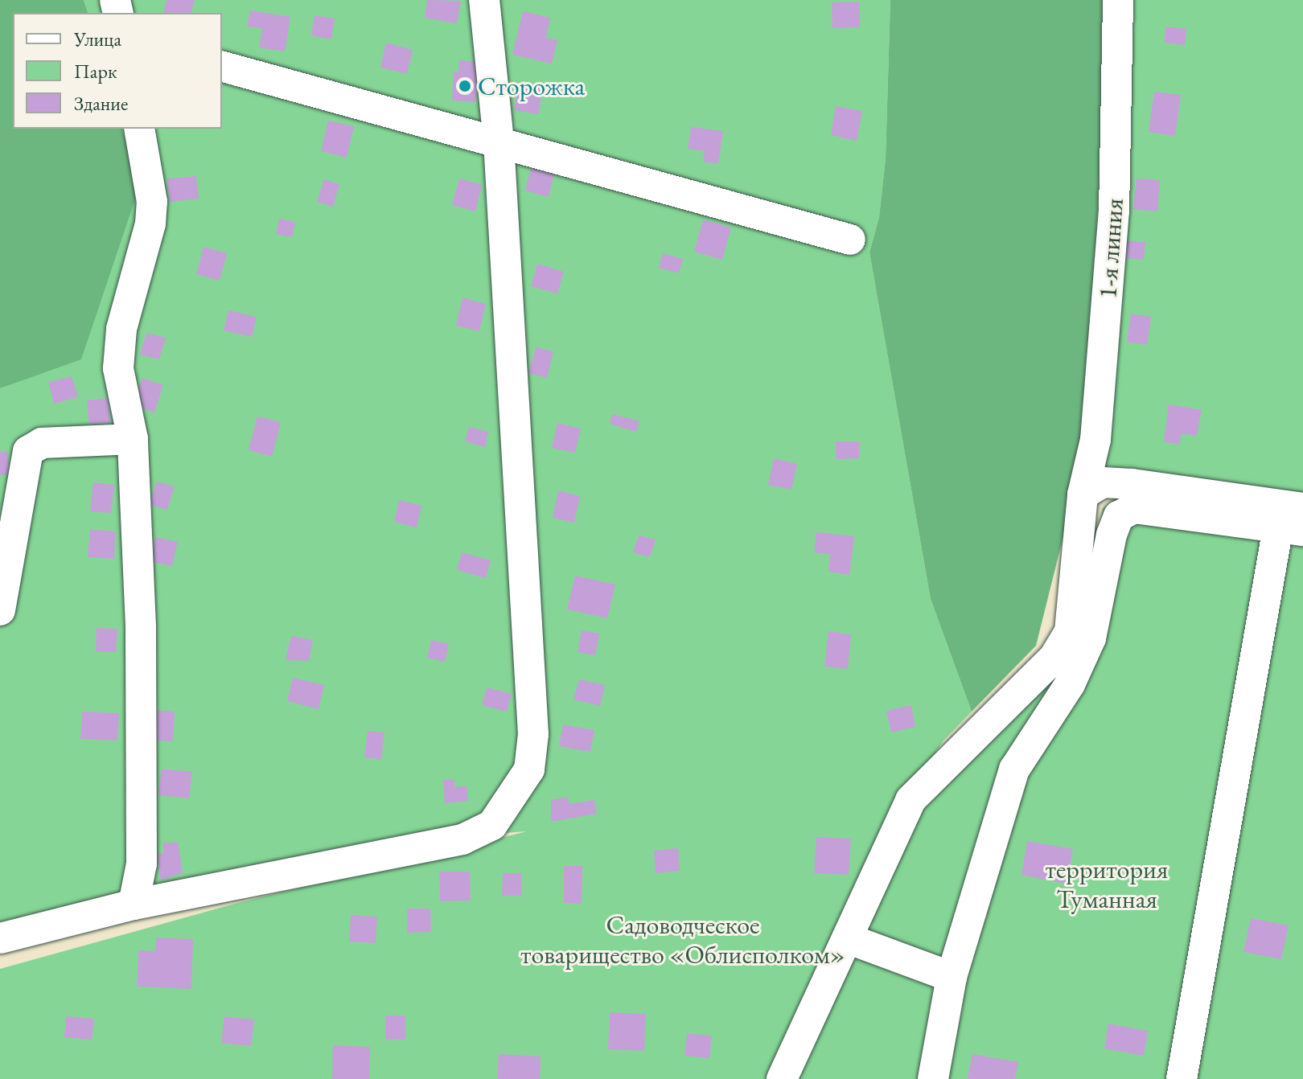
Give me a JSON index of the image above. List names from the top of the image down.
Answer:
{
  "streets": {
    "street": ["1-я линия"]
  },
  "parks": ["территория Туманная", "Садоводческое товарищество «Облисполком»"],
  "places": ["Сторожка"],
  "legend": ["Улица", "Парк", "Здание"]
}
